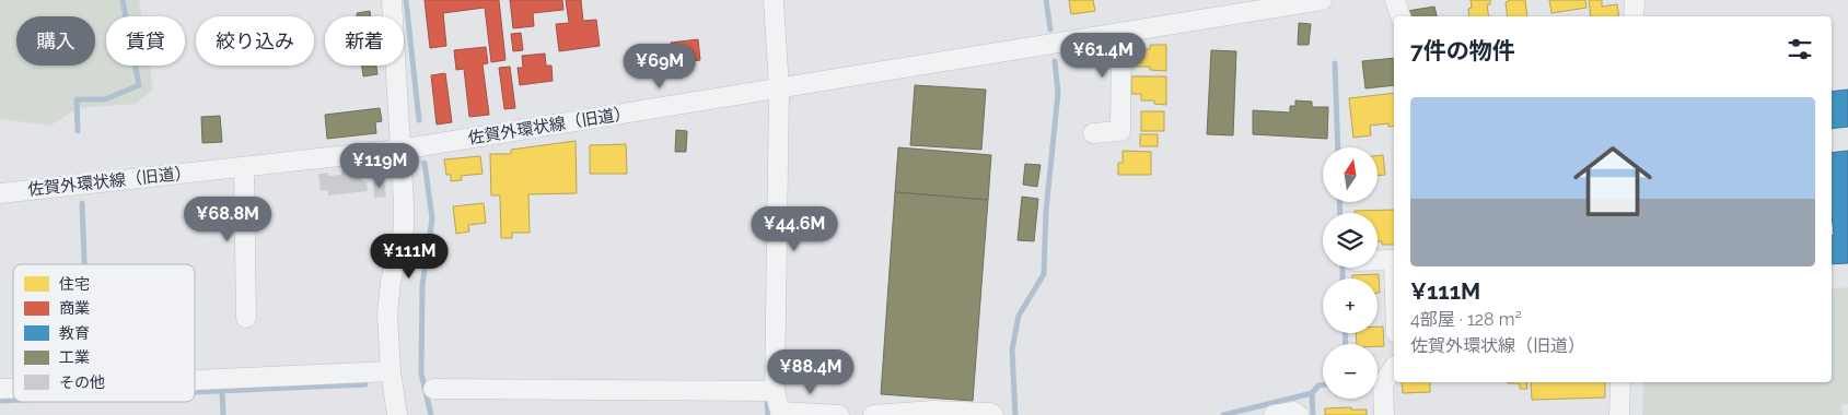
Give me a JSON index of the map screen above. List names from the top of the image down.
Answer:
{
  "streets": {
    "street": ["佐賀外環状線（旧道）"]
  },
  "legend": [
    "住宅",
    "商業",
    "教育",
    "工業",
    "その他"
  ],
  "north": "top",
  "page": {
    "chip": [
      "購入",
      "賃貸",
      "絞り込み",
      "新着"
    ],
    "heading": "7件の物件",
    "price": [
      "¥61.4M",
      "¥69M",
      "¥119M",
      "¥68.8M",
      "¥44.6M",
      "¥111M",
      "¥88.4M"
    ],
    "list": [
      {
        "name": "¥111M",
        "note": "4部屋 · 128 m² · 佐賀外環状線（旧道）"
      }
    ],
    "map_buttons": ["+", "−"]
  }
}
